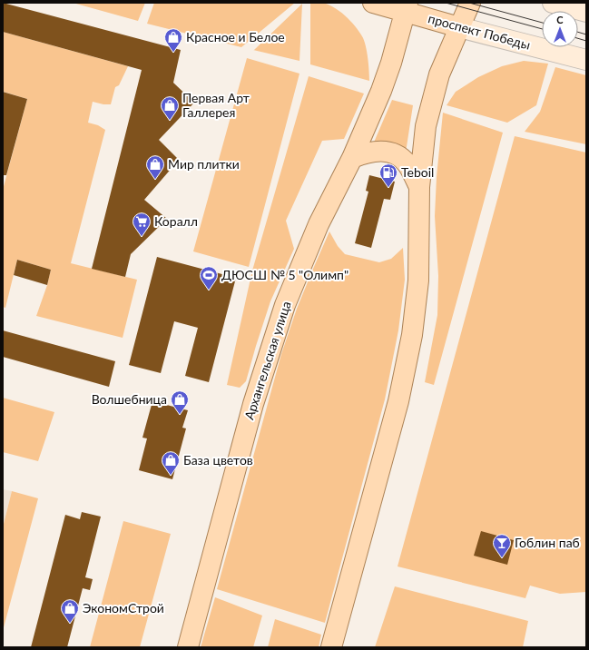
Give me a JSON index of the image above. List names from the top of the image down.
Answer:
{
  "streets": {
    "main road": ["проспект Победы", "Архангельская улица"]
  },
  "crossings": [
    ["проспект Победы", "Архангельская улица"]
  ],
  "places": {
    "shop": [
      "Красное и Белое",
      "Первая Арт Галлерея",
      "Мир плитки",
      "Волшебница",
      "База цветов",
      "ЭкономСтрой"
    ],
    "fuel station": ["Teboil"],
    "supermarket": ["Коралл"],
    "sports": ["ДЮСШ № 5 \"Олимп\""],
    "bar": ["Гоблин паб"]
  },
  "north": "top"
}
